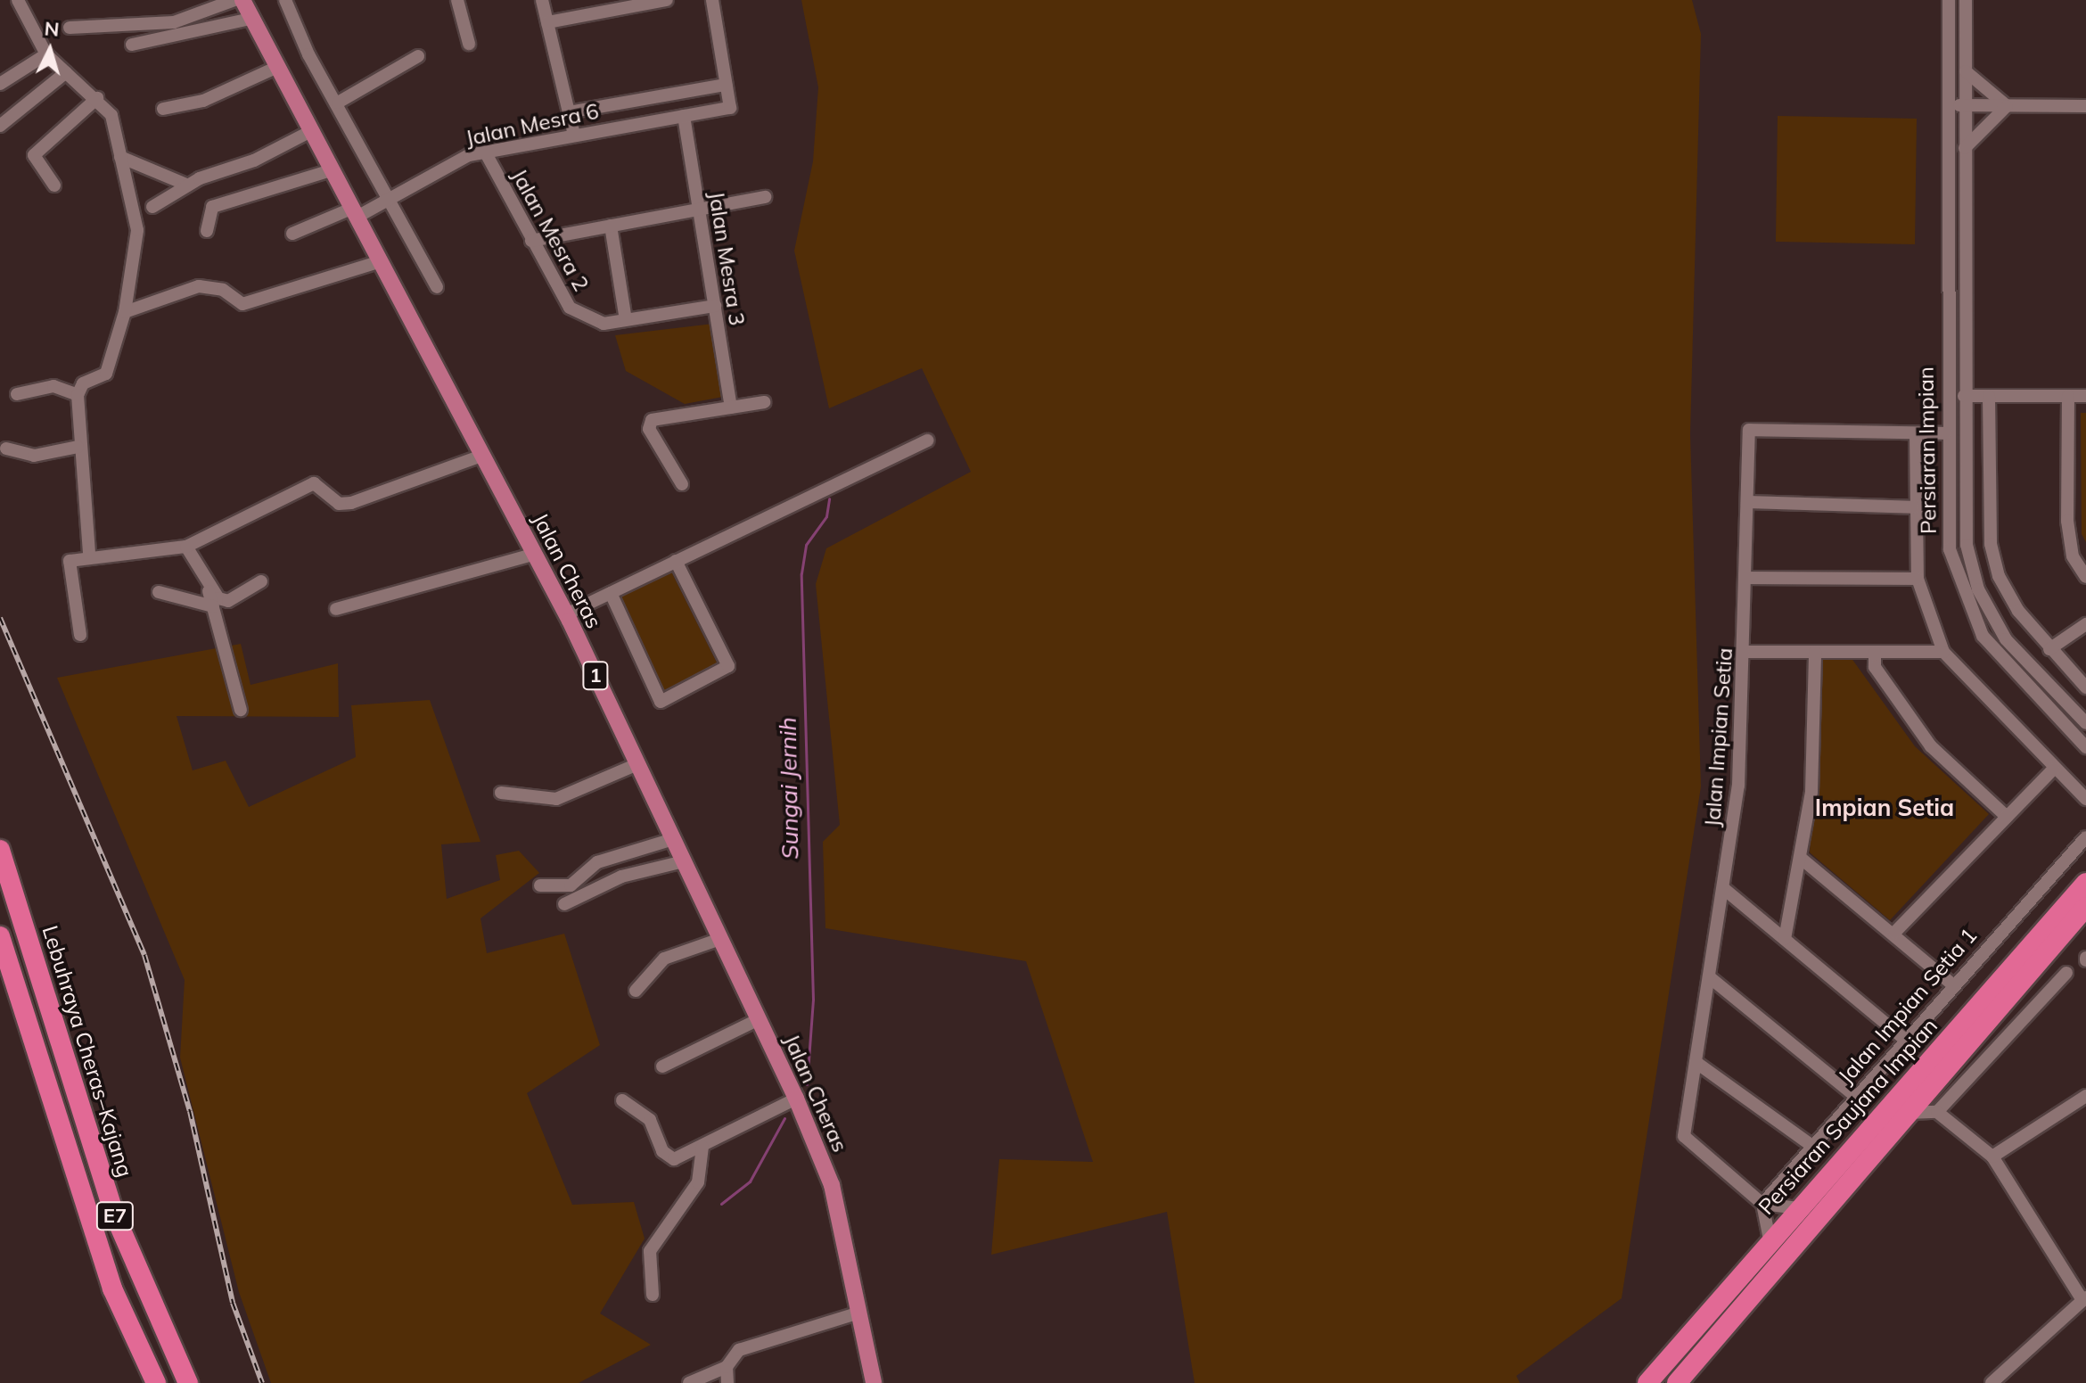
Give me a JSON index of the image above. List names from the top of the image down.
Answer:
{
  "streets": {
    "highway": ["Lebuhraya Cheras–Kajang", "Persiaran Saujana Impian", "E7"],
    "main road": ["Jalan Cheras", "1"],
    "street": [
      "Jalan Mesra 6",
      "Jalan Mesra 2",
      "Jalan Mesra 3",
      "Persiaran Impian",
      "Jalan Impian Setia",
      "Jalan Impian Setia 1"
    ]
  },
  "crossings": [
    ["Jalan Mesra 6", "Jalan Mesra 2"],
    ["Jalan Mesra 6", "Jalan Mesra 3"],
    ["Jalan Mesra 6", "Jalan Cheras"],
    ["Jalan Mesra 2", "Jalan Mesra 3"],
    ["Persiaran Impian", "Jalan Impian Setia"],
    ["Jalan Impian Setia", "Jalan Impian Setia 1"]
  ],
  "districts": ["Impian Setia"],
  "water": ["Sungai Jernih"],
  "north": "top"
}
